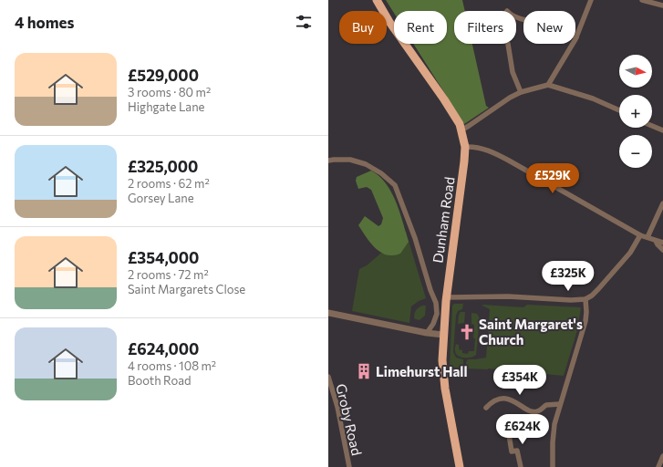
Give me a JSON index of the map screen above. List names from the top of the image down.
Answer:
{
  "streets": {
    "highway": ["Dunham Road"],
    "street": ["Groby Road"]
  },
  "places": {
    "church": ["Saint Margaret's Church"],
    "building": ["Limehurst Hall"]
  },
  "north": "right",
  "page": {
    "heading": "4 homes",
    "chip": [
      "Buy",
      "Rent",
      "Filters",
      "New"
    ],
    "list": [
      {
        "name": "£529,000",
        "note": "3 rooms · 80 m² · Highgate Lane"
      },
      {
        "name": "£325,000",
        "note": "2 rooms · 62 m² · Gorsey Lane"
      },
      {
        "name": "£354,000",
        "note": "2 rooms · 72 m² · Saint Margarets Close"
      },
      {
        "name": "£624,000",
        "note": "4 rooms · 108 m² · Booth Road"
      }
    ],
    "map_buttons": ["+", "−"],
    "price": [
      "£529K",
      "£325K",
      "£354K",
      "£624K"
    ]
  }
}
